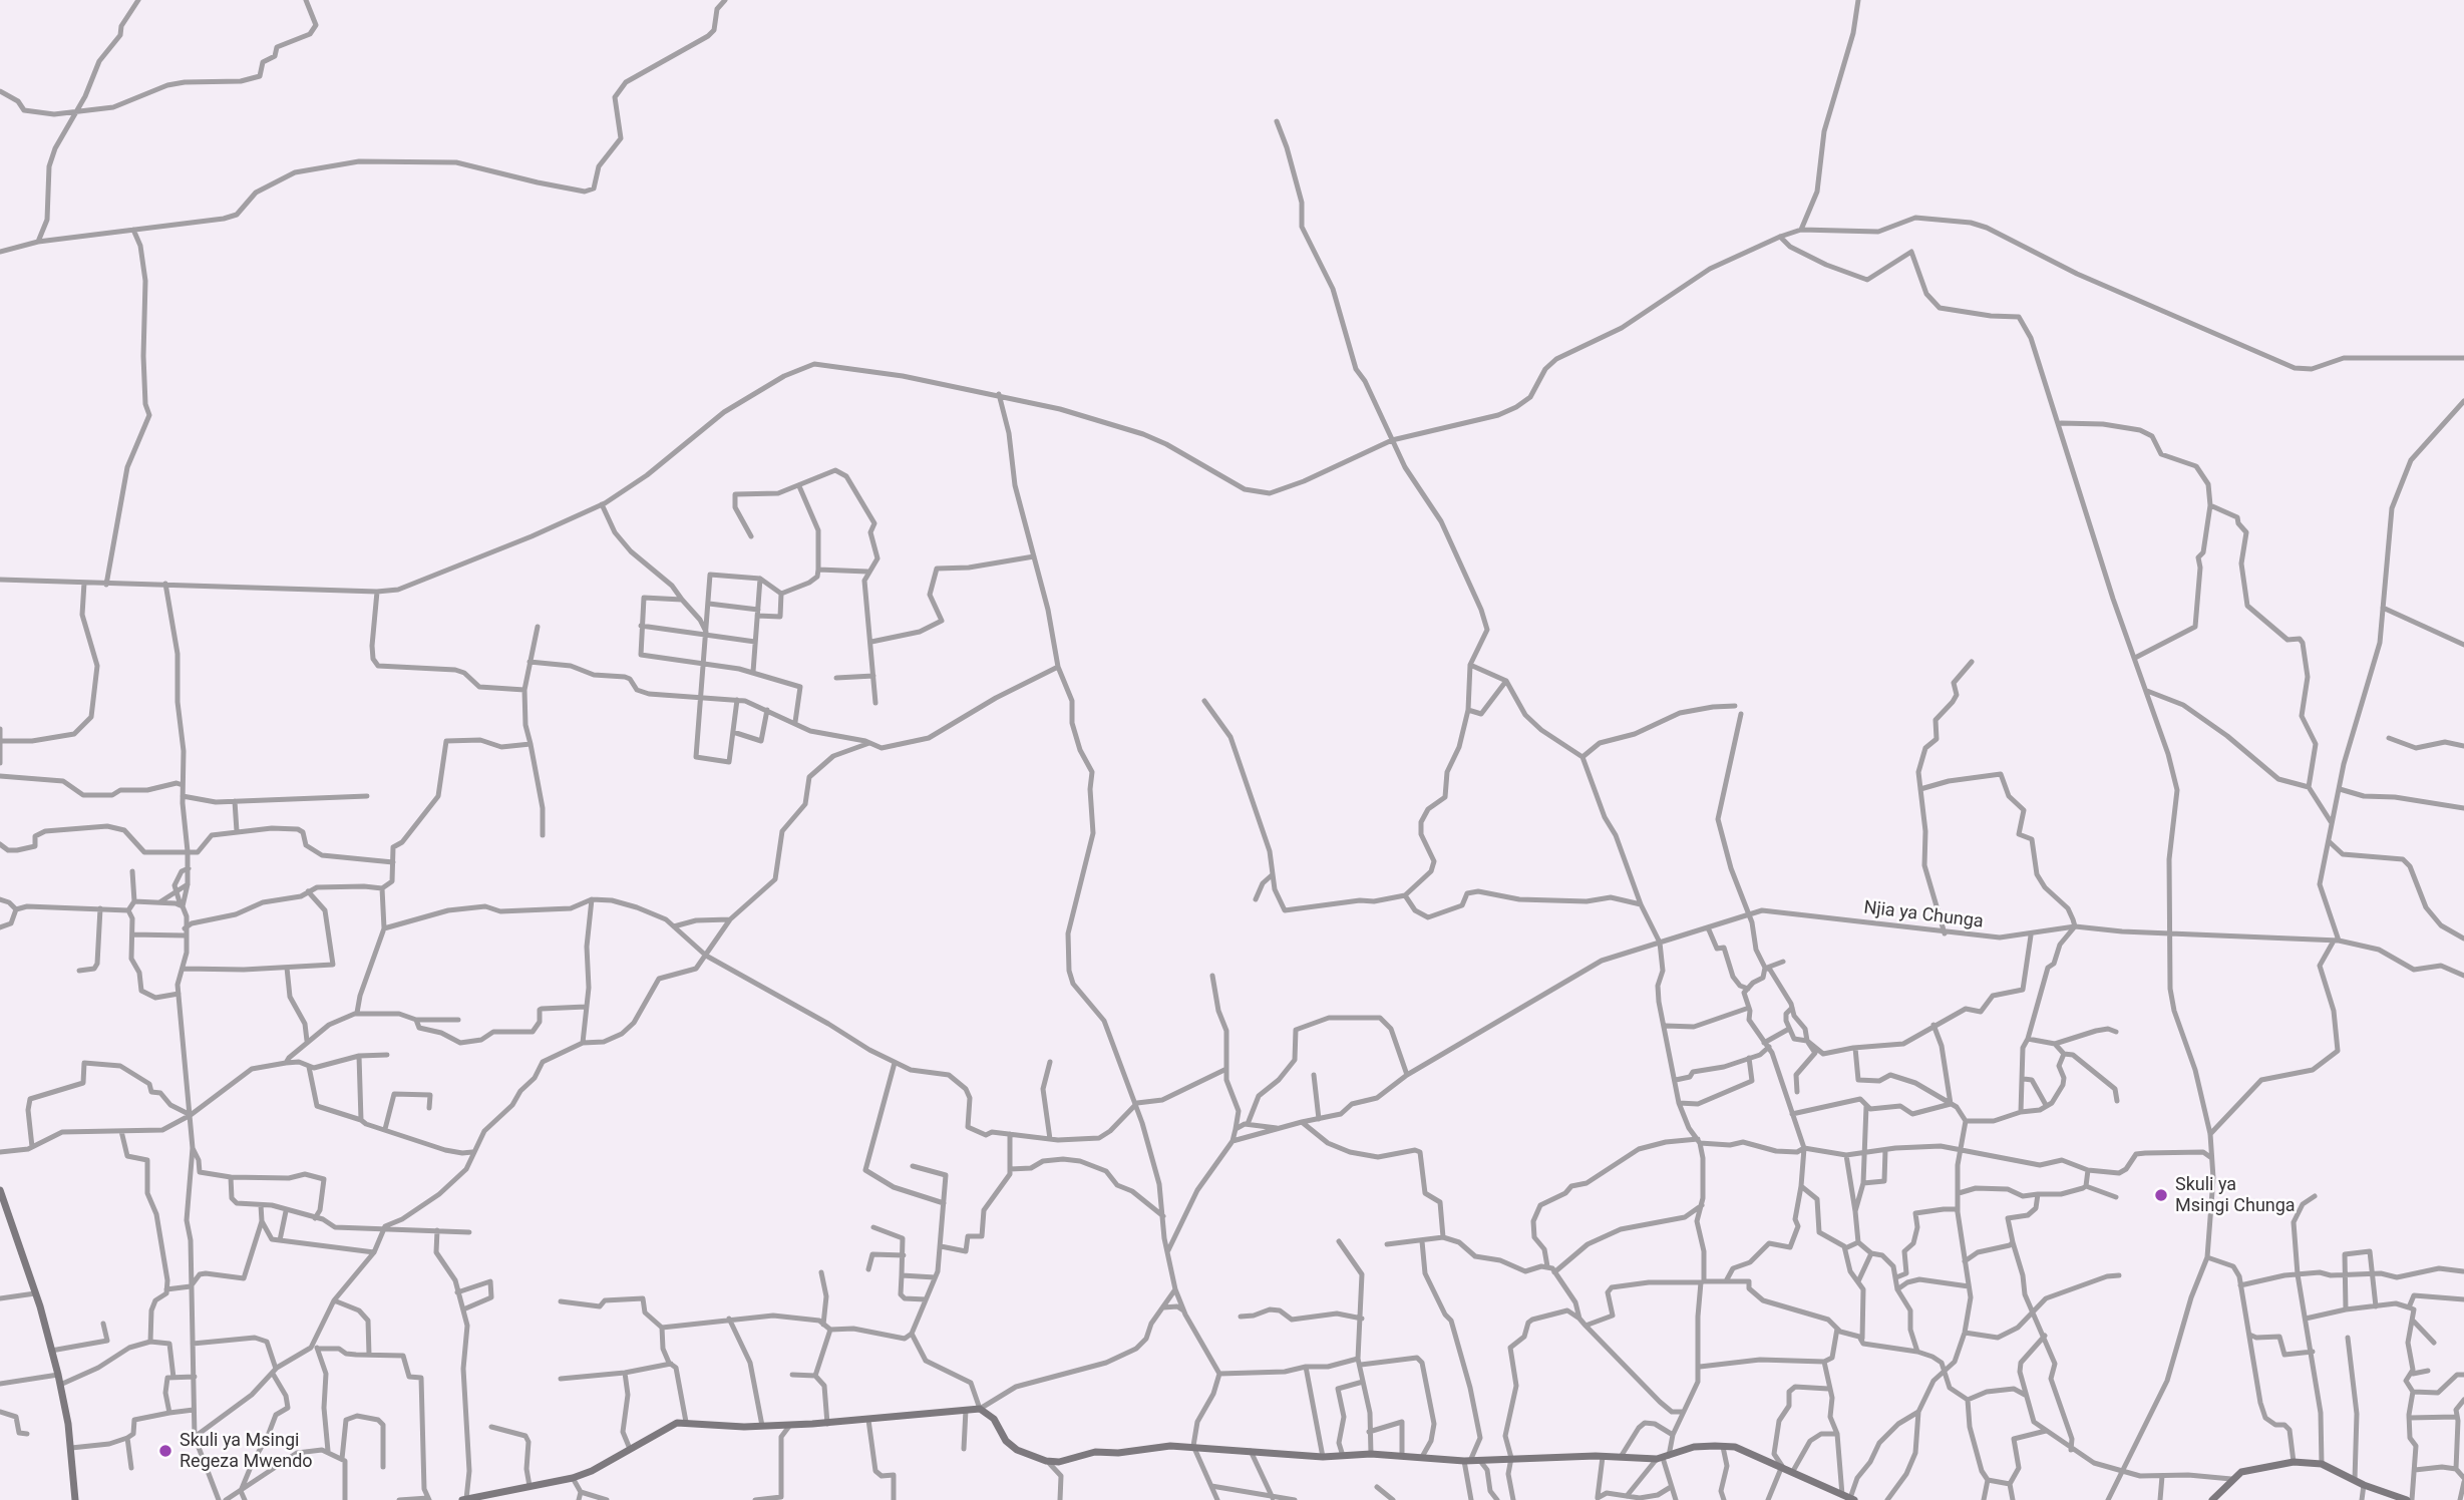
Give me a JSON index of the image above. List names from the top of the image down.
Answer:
{
  "streets": {
    "street": ["Njia ya Chunga"]
  },
  "places": ["Skuli ya Msingi Chunga", "Skuli ya Msingi Regeza Mwendo"]
}
